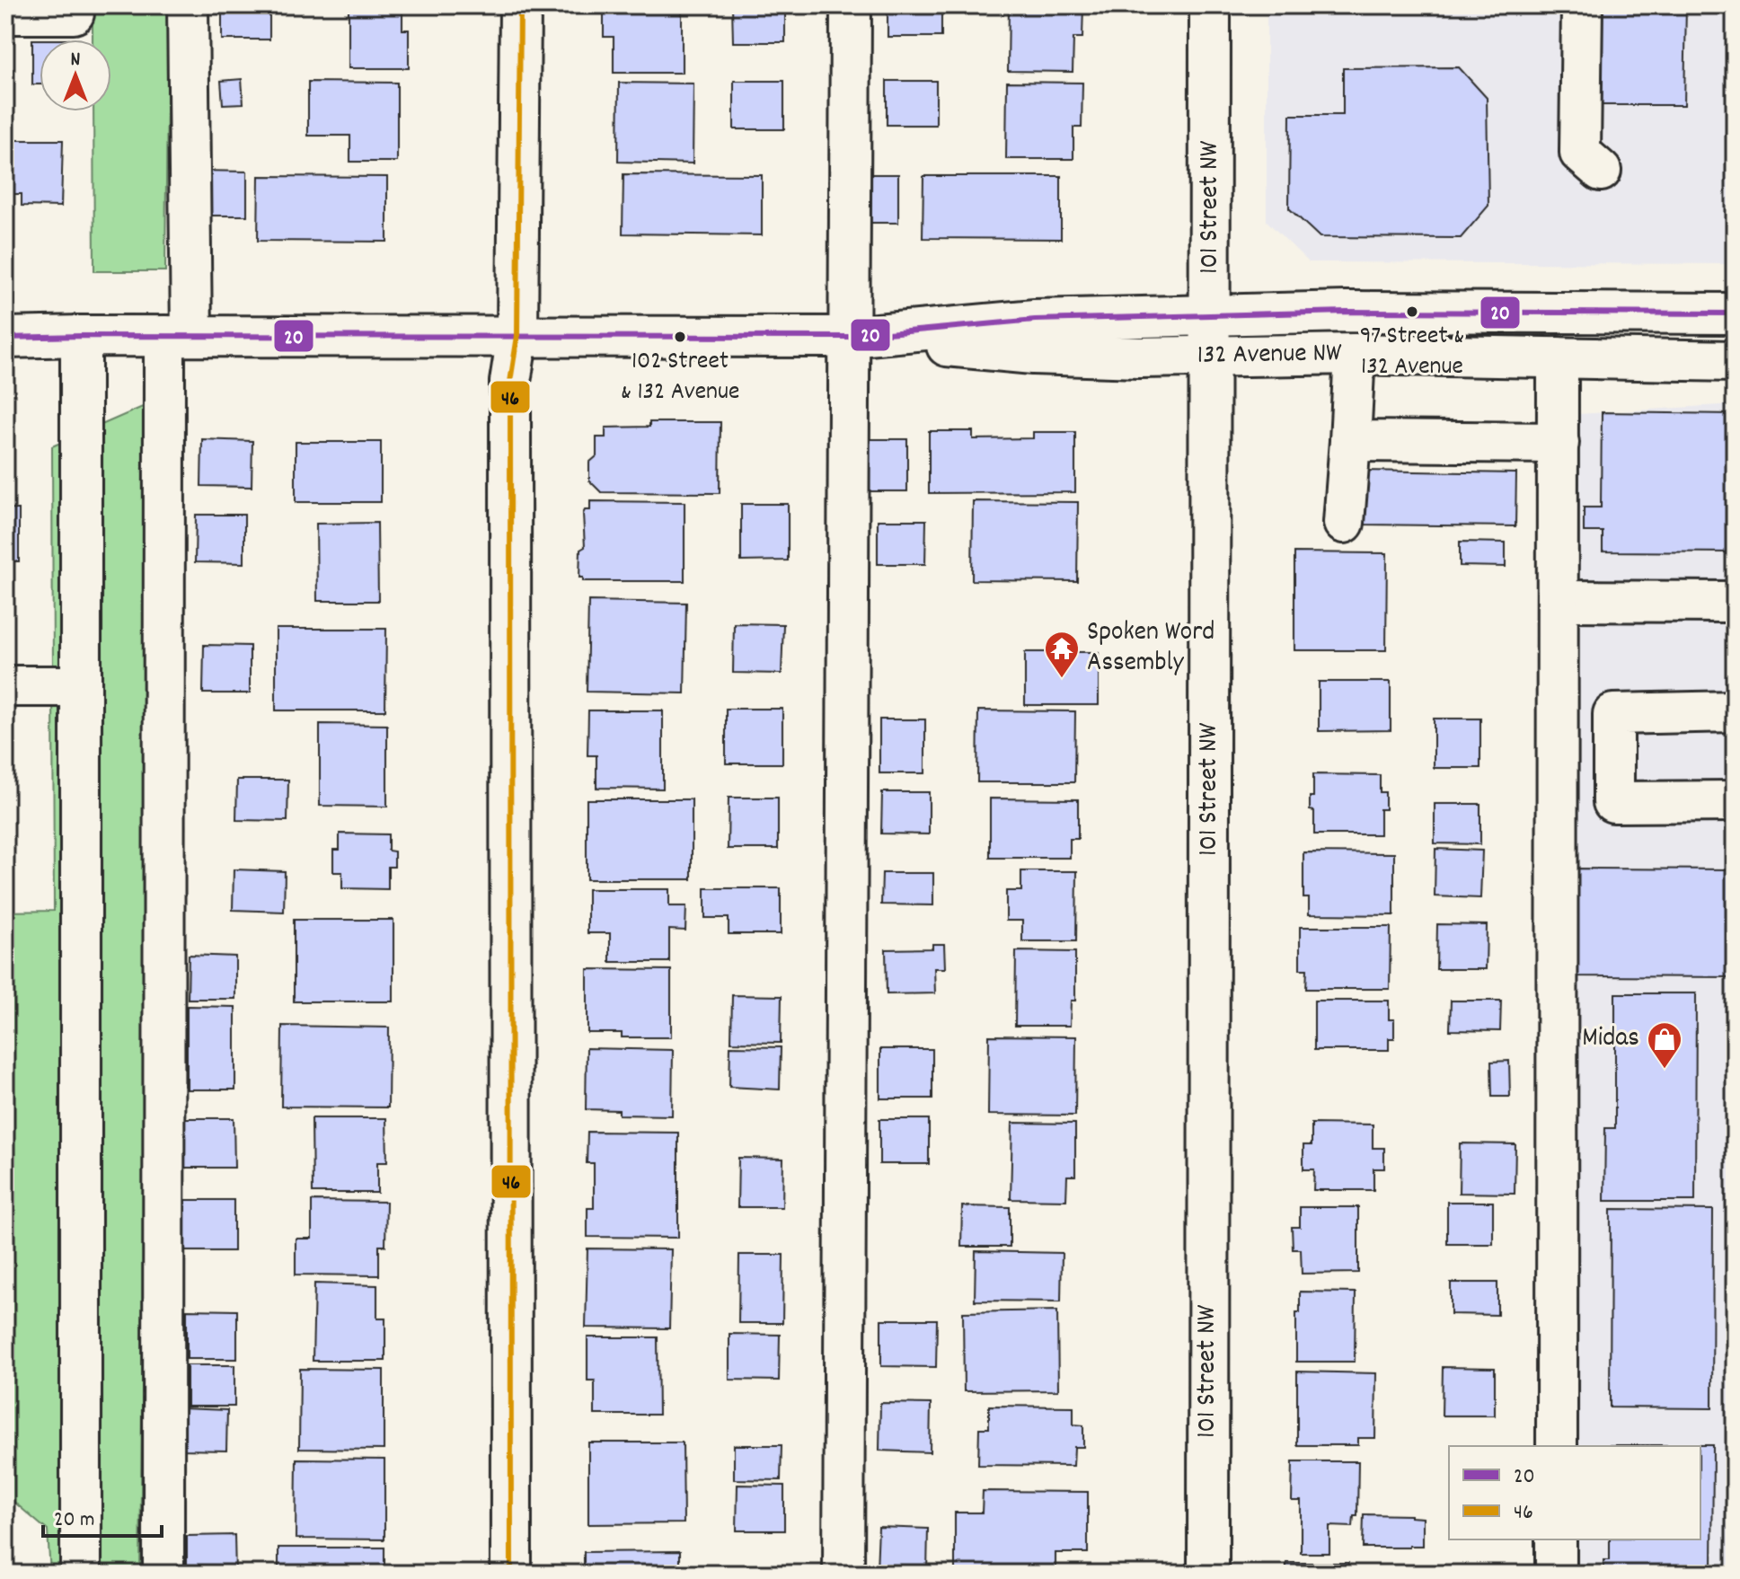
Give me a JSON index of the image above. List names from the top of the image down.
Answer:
{
  "streets": {
    "street": ["101 Street NW", "132 Avenue NW"]
  },
  "crossings": [
    ["101 Street NW", "132 Avenue NW"]
  ],
  "places": {
    "other": ["97 Street & 132 Avenue", "102 Street & 132 Avenue"],
    "temple": ["Spoken Word Assembly"],
    "shop": ["Midas"]
  },
  "lines": ["transit line 46", "transit line 20"],
  "legend": ["20", "46"],
  "scale_bar": "20 m",
  "north": "top"
}
